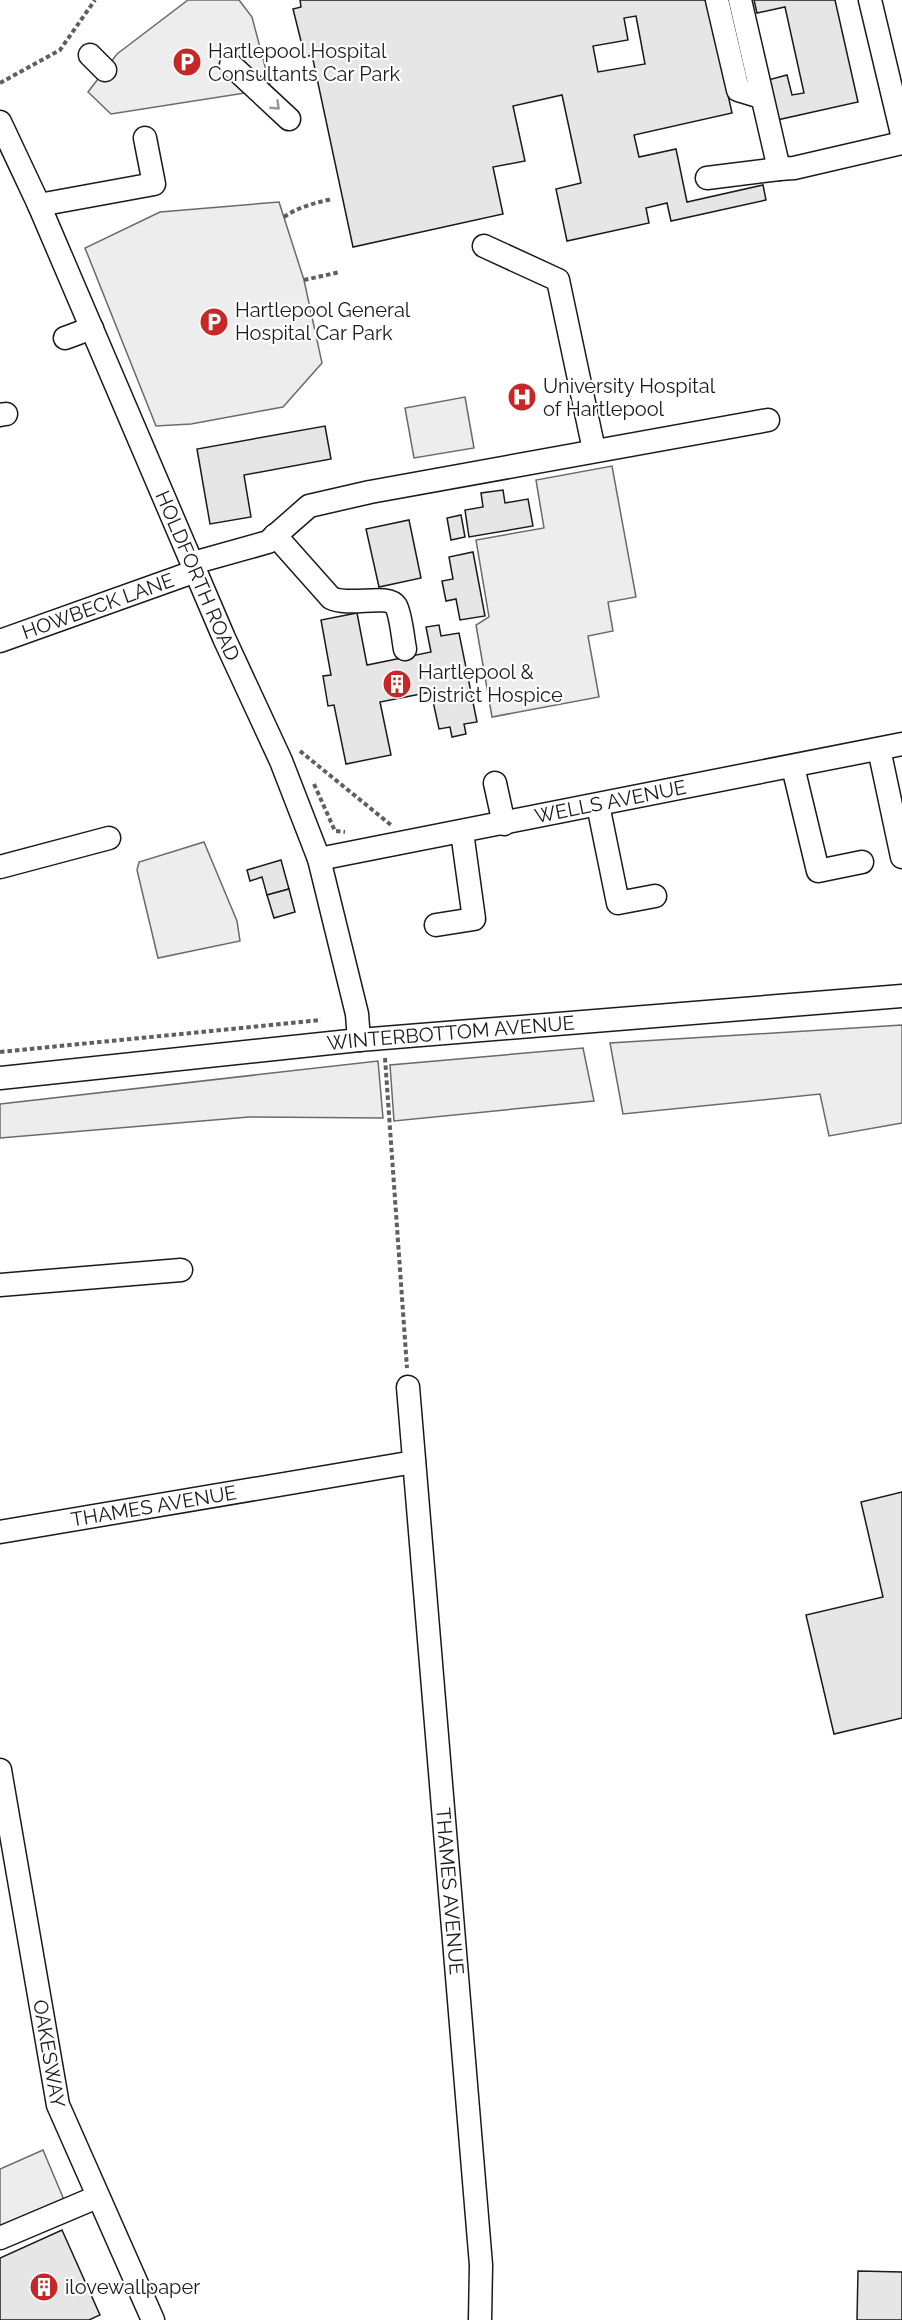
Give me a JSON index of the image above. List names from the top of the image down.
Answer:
{
  "streets": {
    "street": [
      "HOLDFORTH ROAD",
      "HOWBECK LANE",
      "WELLS AVENUE",
      "WINTERBOTTOM AVENUE",
      "THAMES AVENUE",
      "OAKESWAY"
    ]
  },
  "crossings": [
    ["HOLDFORTH ROAD", "HOWBECK LANE"],
    ["HOLDFORTH ROAD", "WELLS AVENUE"],
    ["HOLDFORTH ROAD", "WINTERBOTTOM AVENUE"]
  ],
  "places": {
    "parking": ["Hartlepool Hospital Consultants Car Park", "Hartlepool General Hospital Car Park"],
    "hospital": ["University Hospital of Hartlepool"],
    "building": ["Hartlepool & District Hospice", "ilovewallpaper"]
  }
}
